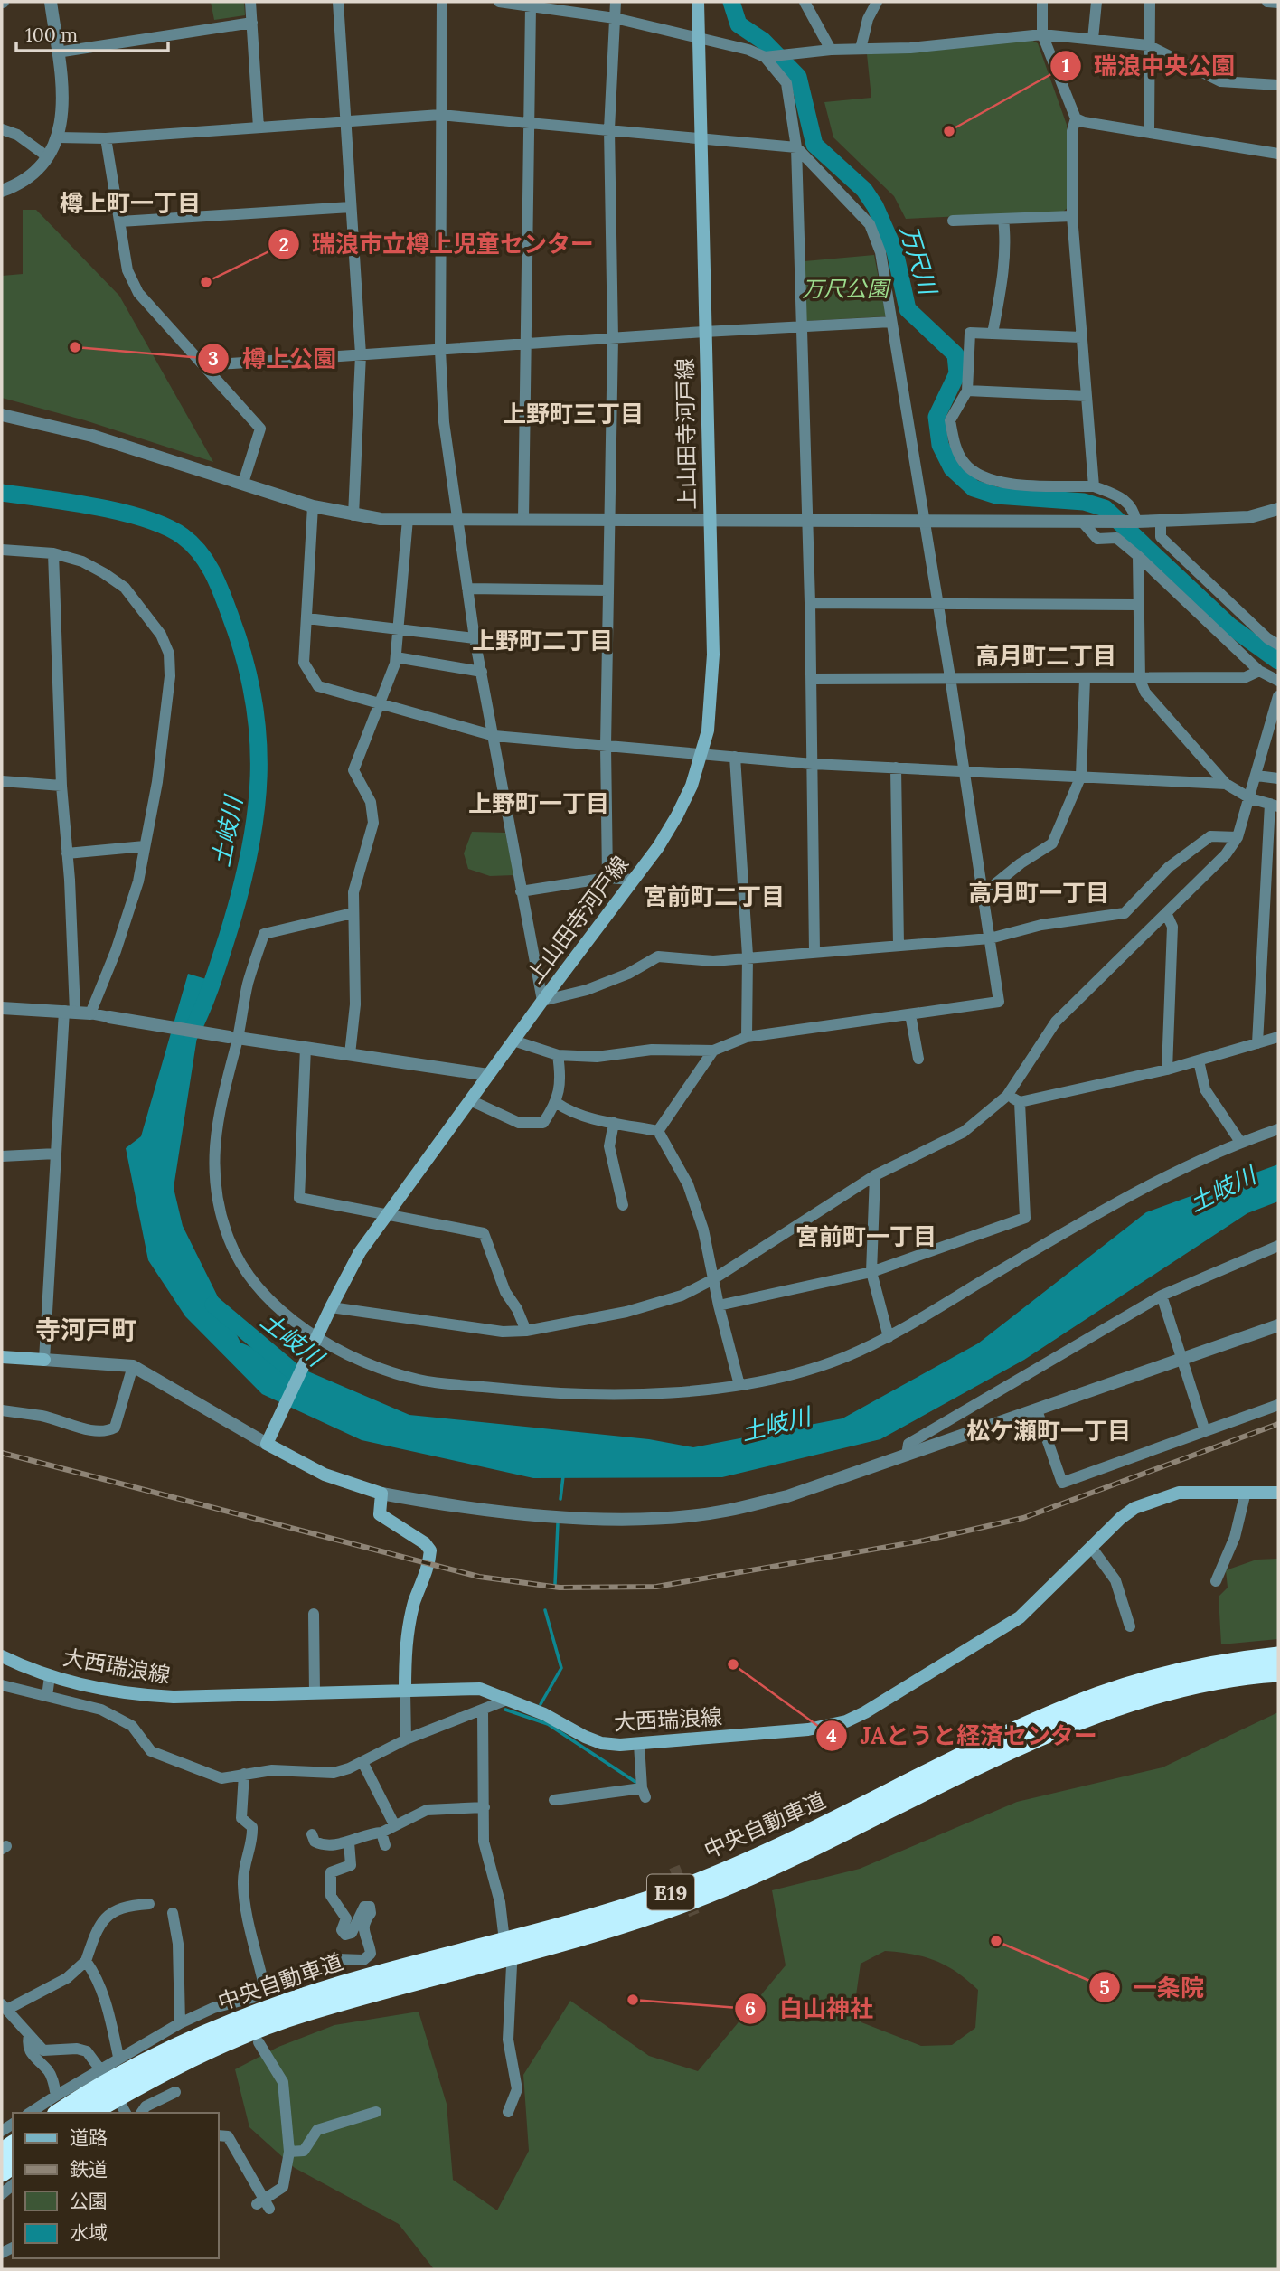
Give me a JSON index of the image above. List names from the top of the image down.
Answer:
{
  "streets": {
    "highway": ["中央自動車道", "E19"],
    "main road": ["上山田寺河戸線", "大西瑞浪線"]
  },
  "districts": [
    "樽上町一丁目",
    "上野町三丁目",
    "上野町二丁目",
    "高月町二丁目",
    "上野町一丁目",
    "高月町一丁目",
    "宮前町二丁目",
    "宮前町一丁目",
    "寺河戸町",
    "松ケ瀬町一丁目"
  ],
  "water": ["万尺川", "土岐川"],
  "parks": ["万尺公園"],
  "places": [
    "瑞浪中央公園",
    "瑞浪市立樽上児童センター",
    "樽上公園",
    "JAとうと経済センター",
    "一条院",
    "白山神社"
  ],
  "legend": [
    "道路",
    "鉄道",
    "公園",
    "水域"
  ],
  "scale_bar": "100 m"
}
